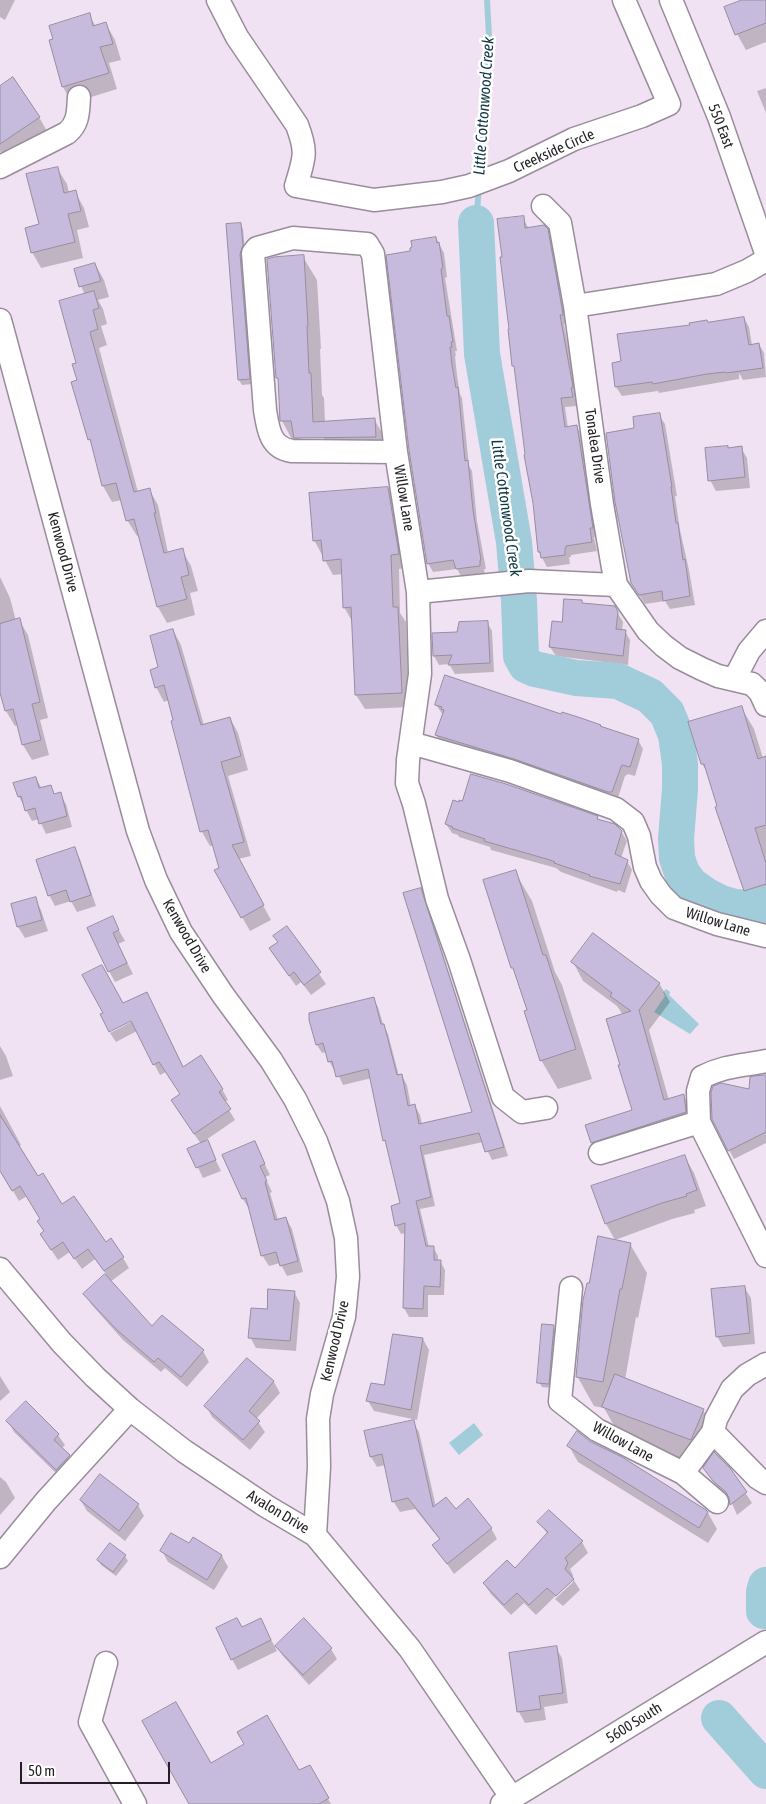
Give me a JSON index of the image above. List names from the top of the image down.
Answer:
{
  "streets": {
    "street": [
      "550 East",
      "Creekside Circle",
      "Tonalea Drive",
      "Willow Lane",
      "Kenwood Drive",
      "Avalon Drive",
      "5600 South"
    ]
  },
  "crossings": [
    ["Kenwood Drive", "Avalon Drive"],
    ["Avalon Drive", "5600 South"]
  ],
  "water": ["Little Cottonwood Creek"],
  "scale_bar": "50 m"
}
